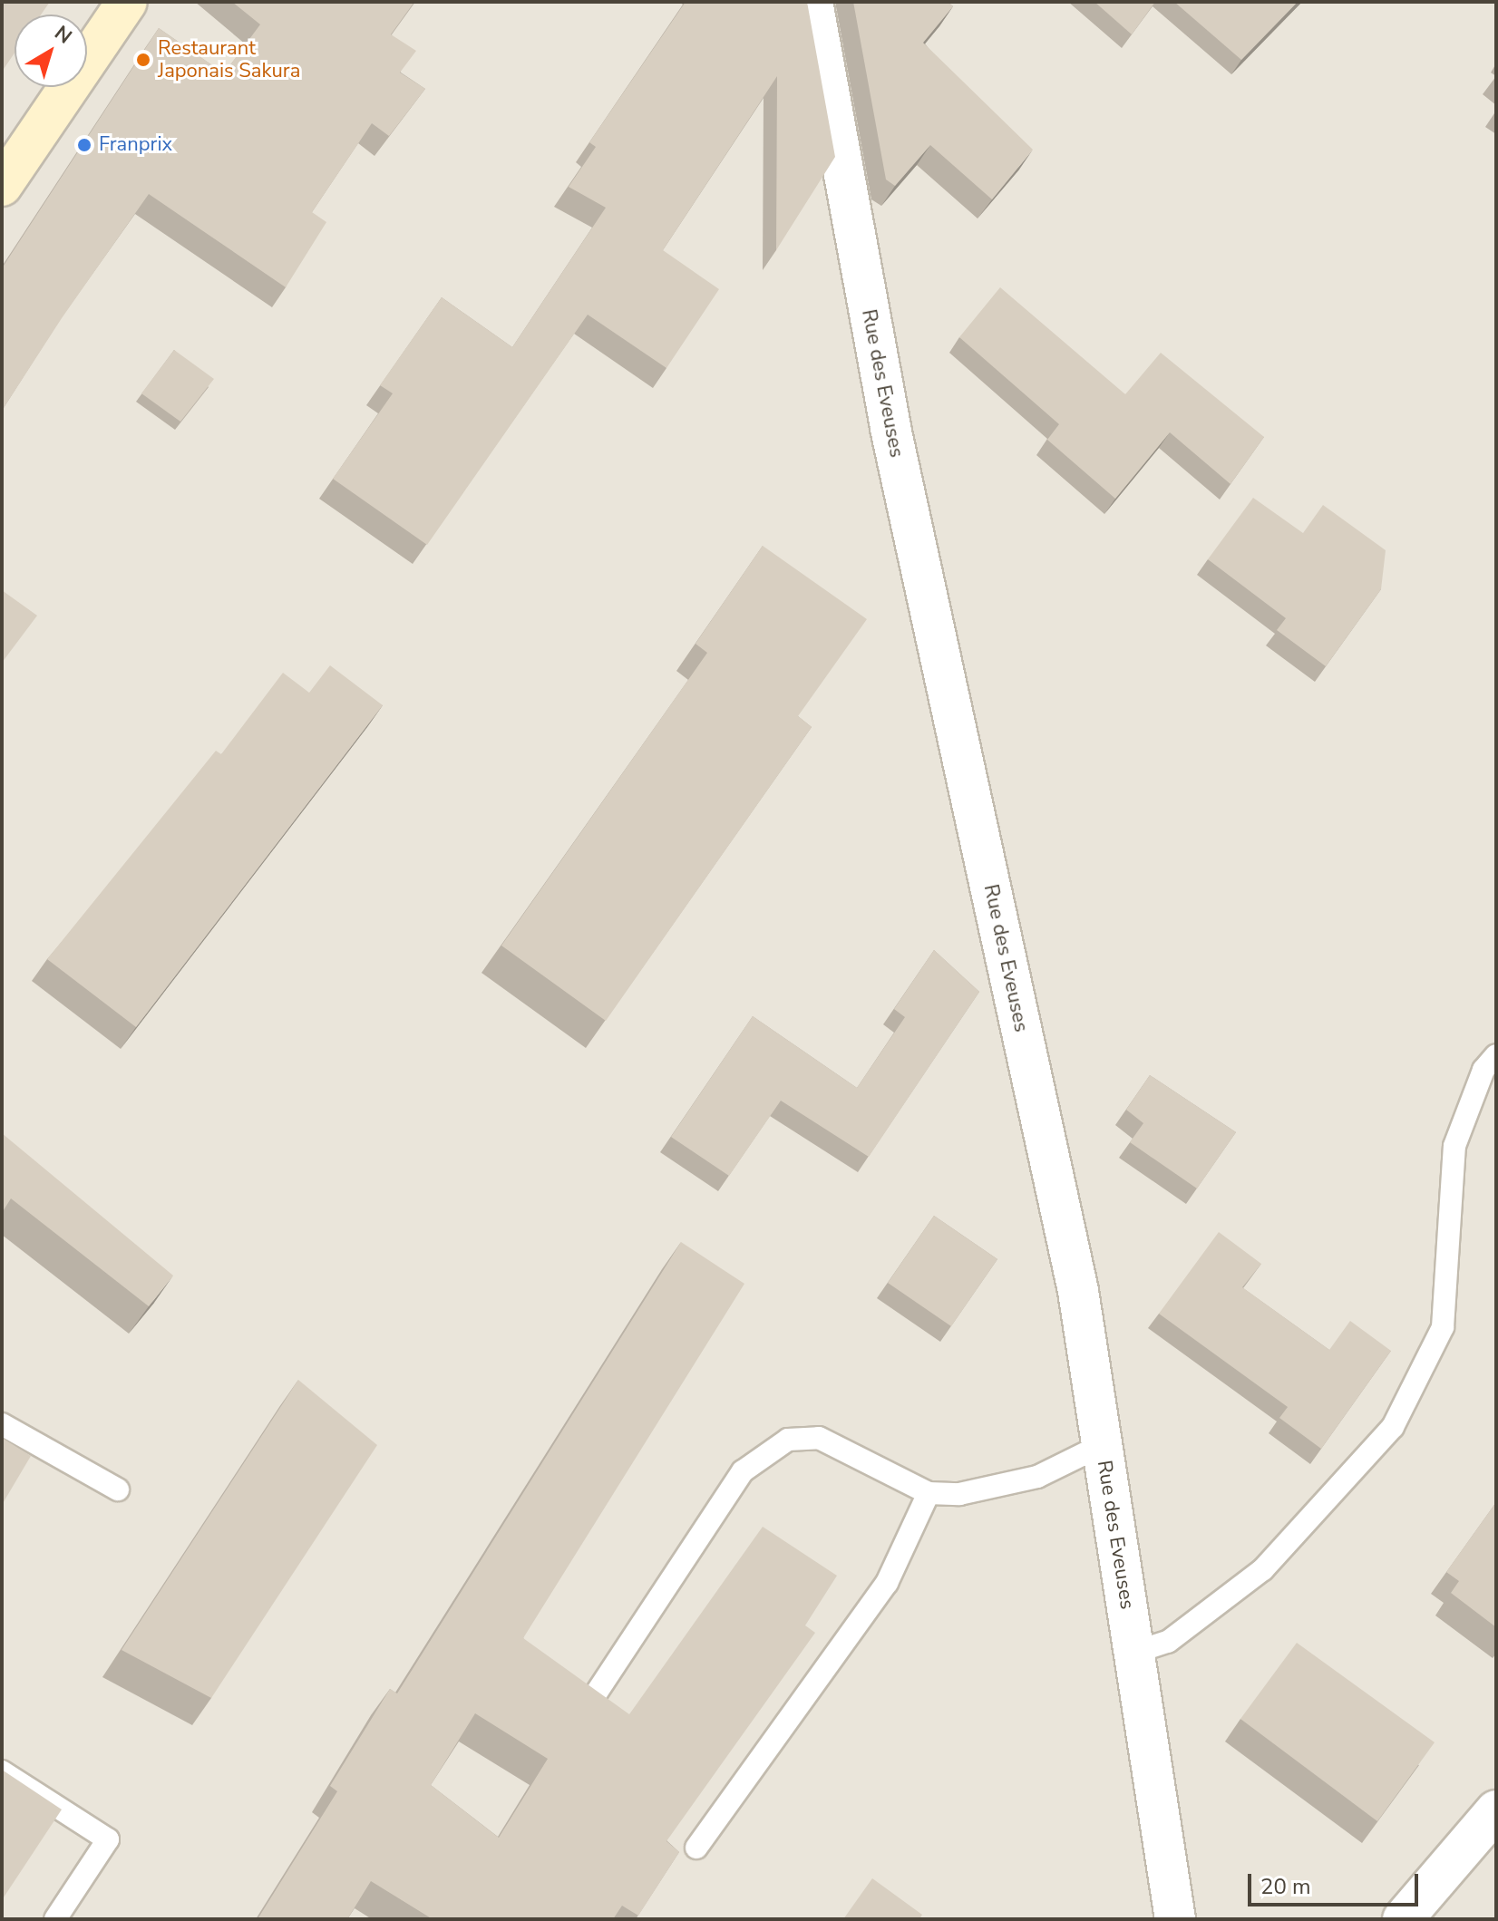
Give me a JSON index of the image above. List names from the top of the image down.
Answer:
{
  "streets": {
    "street": ["Rue des Eveuses"]
  },
  "places": ["Restaurant Japonais Sakura", "Franprix"],
  "scale_bar": "20 m",
  "north": "top right"
}
